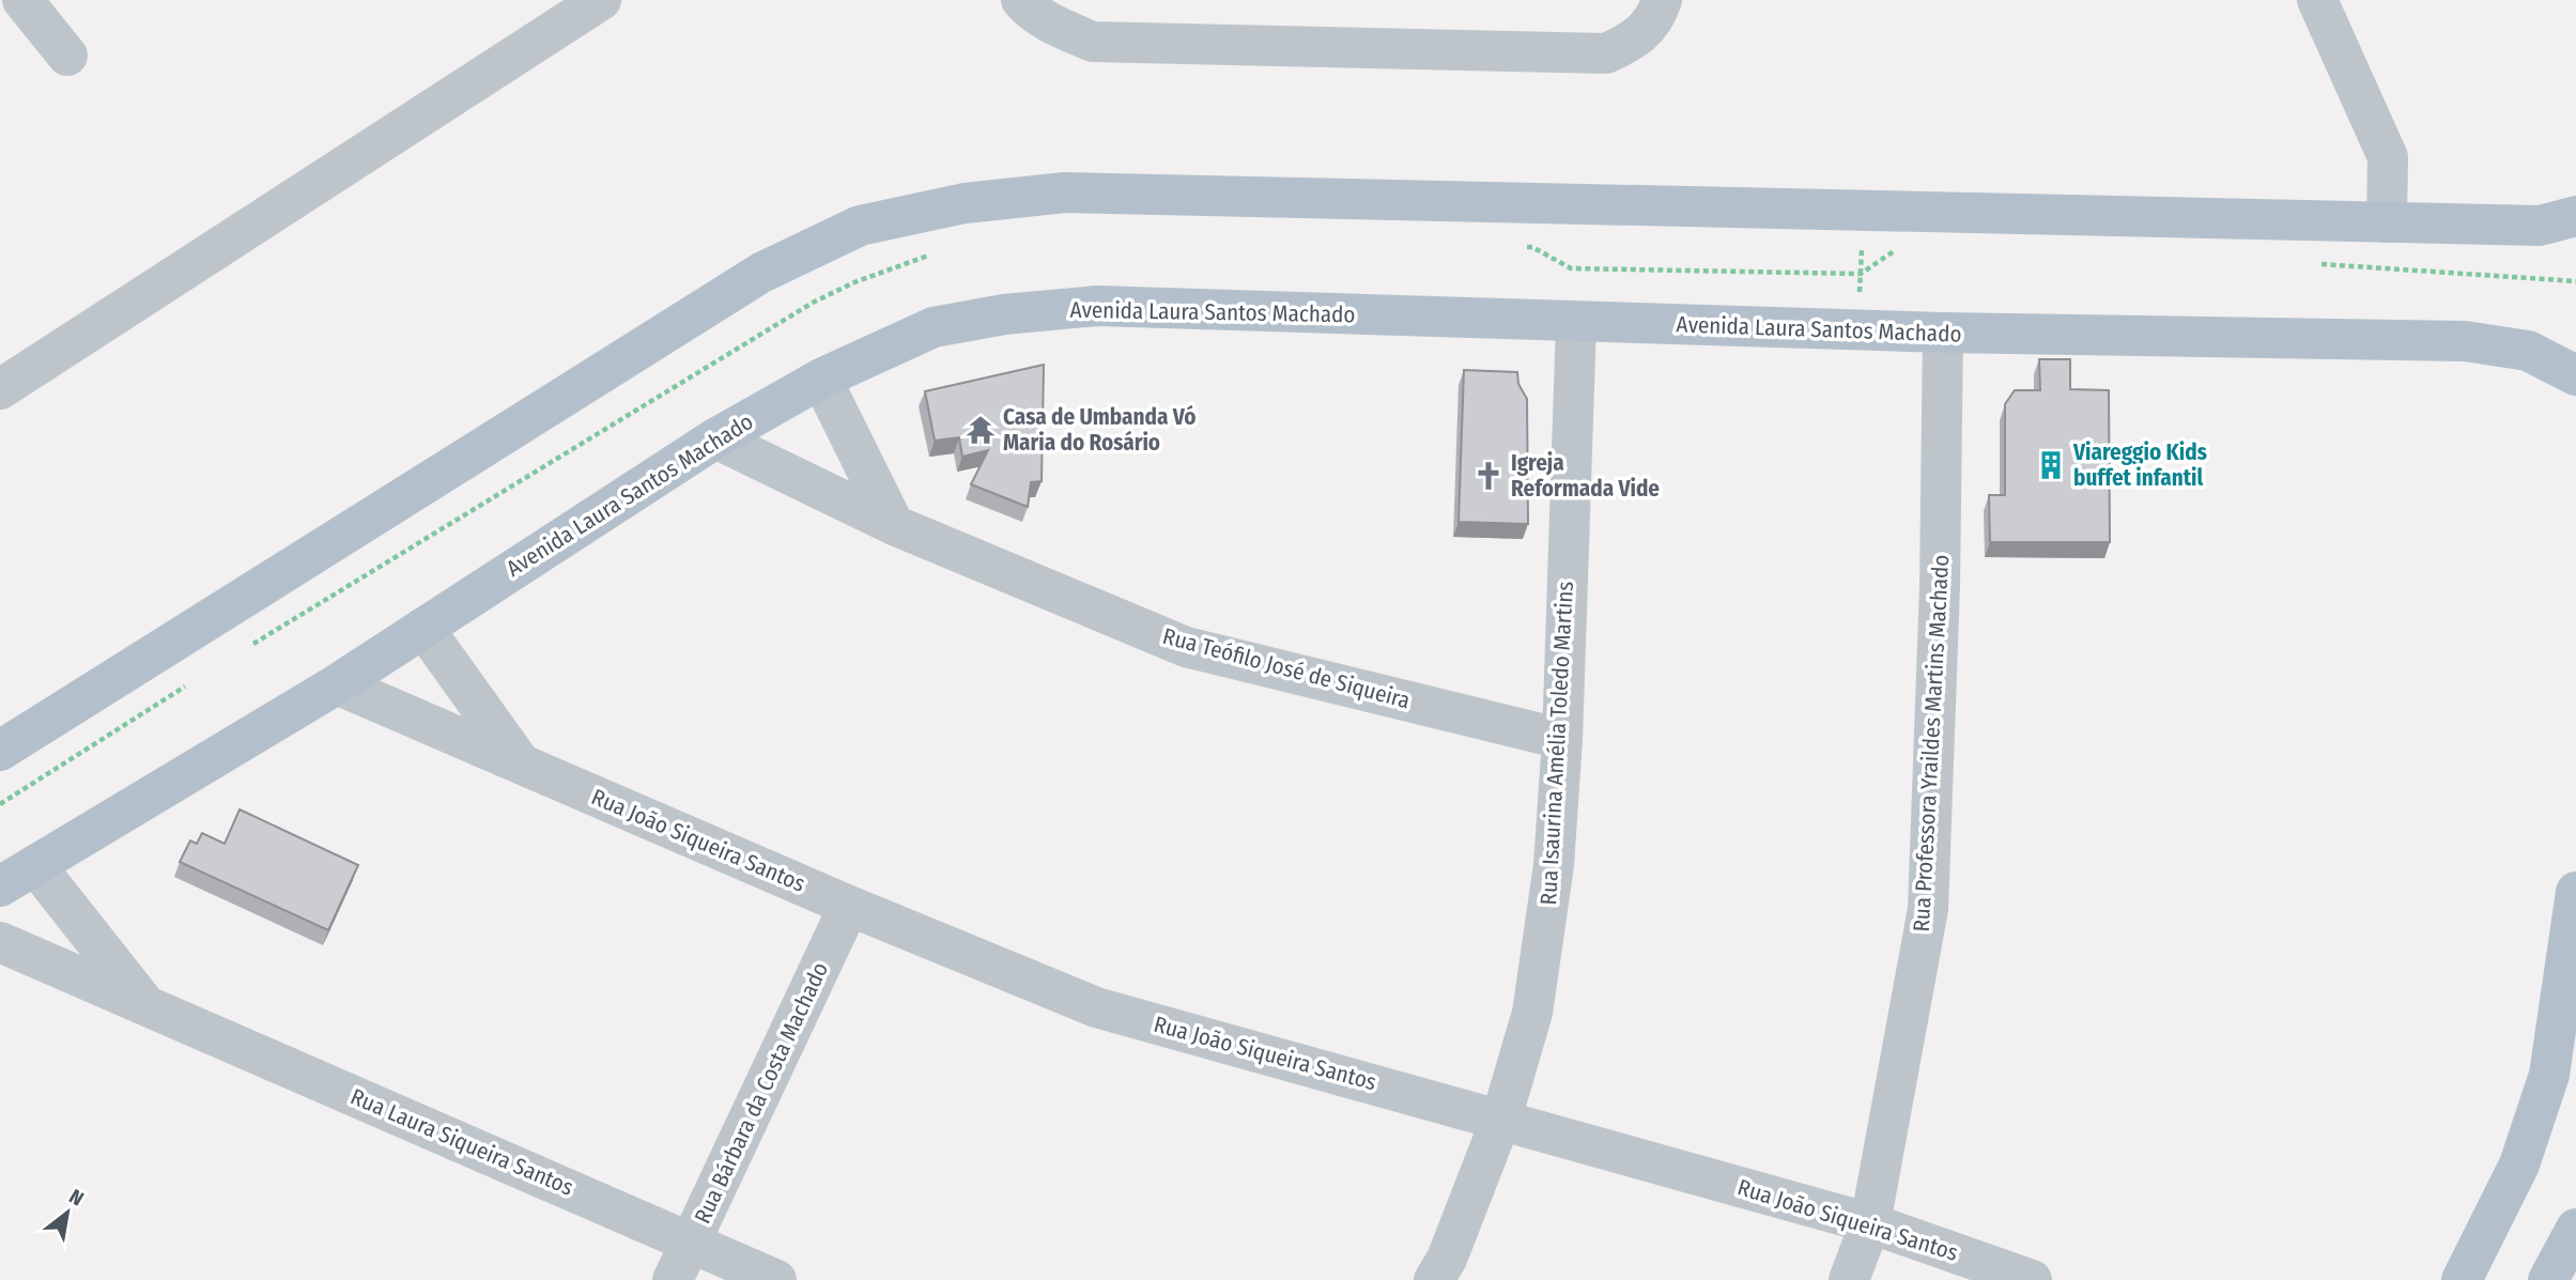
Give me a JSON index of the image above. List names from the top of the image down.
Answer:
{
  "streets": {
    "main road": ["Avenida Laura Santos Machado"],
    "street": [
      "Rua Teófilo José de Siqueira",
      "Rua Isaurina Amélia Toledo Martins",
      "Rua Professora Yraildes Martins Machado",
      "Rua João Siqueira Santos",
      "Rua Bárbara da Costa Machado",
      "Rua Laura Siqueira Santos"
    ]
  },
  "crossings": [
    ["Avenida Laura Santos Machado", "Rua Teófilo José de Siqueira"],
    ["Avenida Laura Santos Machado", "Rua Isaurina Amélia Toledo Martins"],
    ["Avenida Laura Santos Machado", "Rua Professora Yraildes Martins Machado"],
    ["Avenida Laura Santos Machado", "Rua João Siqueira Santos"],
    ["Avenida Laura Santos Machado", "Rua Laura Siqueira Santos"],
    ["Rua Teófilo José de Siqueira", "Rua Isaurina Amélia Toledo Martins"],
    ["Rua Isaurina Amélia Toledo Martins", "Rua João Siqueira Santos"],
    ["Rua Professora Yraildes Martins Machado", "Rua João Siqueira Santos"],
    ["Rua João Siqueira Santos", "Rua Bárbara da Costa Machado"],
    ["Rua Bárbara da Costa Machado", "Rua Laura Siqueira Santos"]
  ],
  "places": {
    "temple": ["Casa de Umbanda Vó Maria do Rosário"],
    "building": ["Viareggio Kids buffet infantil"],
    "church": ["Igreja Reformada Vide"]
  },
  "north": "top right"
}
